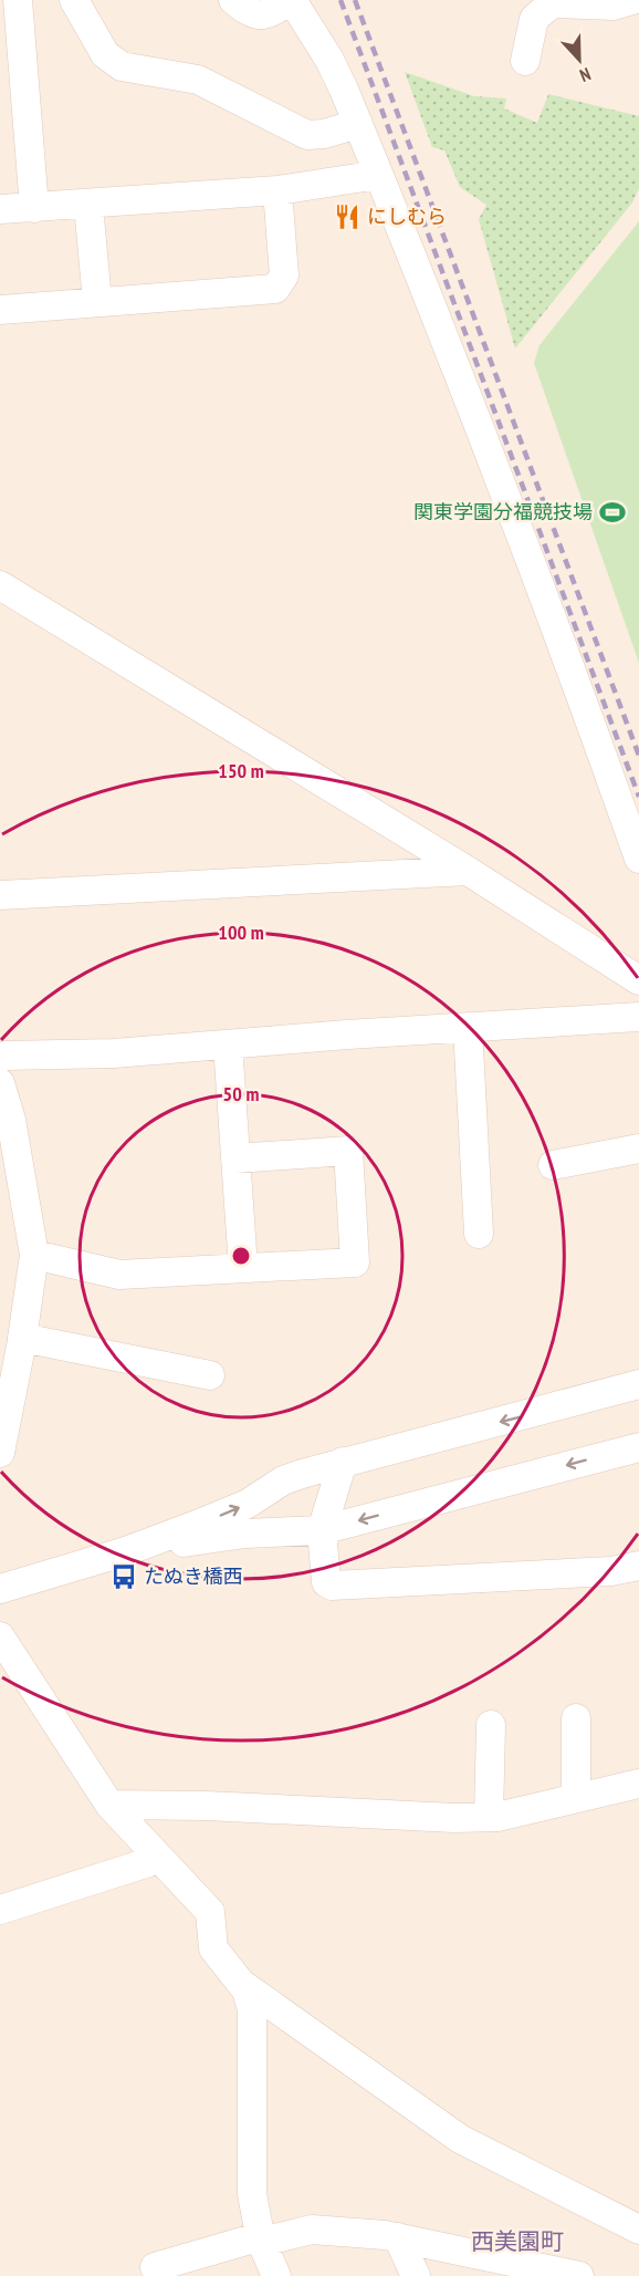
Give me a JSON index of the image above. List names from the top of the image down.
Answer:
{
  "districts": ["西美園町"],
  "places": {
    "restaurant": ["にしむら"],
    "sports": ["関東学園分福競技場"],
    "bus stop": ["たぬき橋西"]
  },
  "north": "bottom",
  "rings": ["150 m", "100 m", "50 m"]
}
